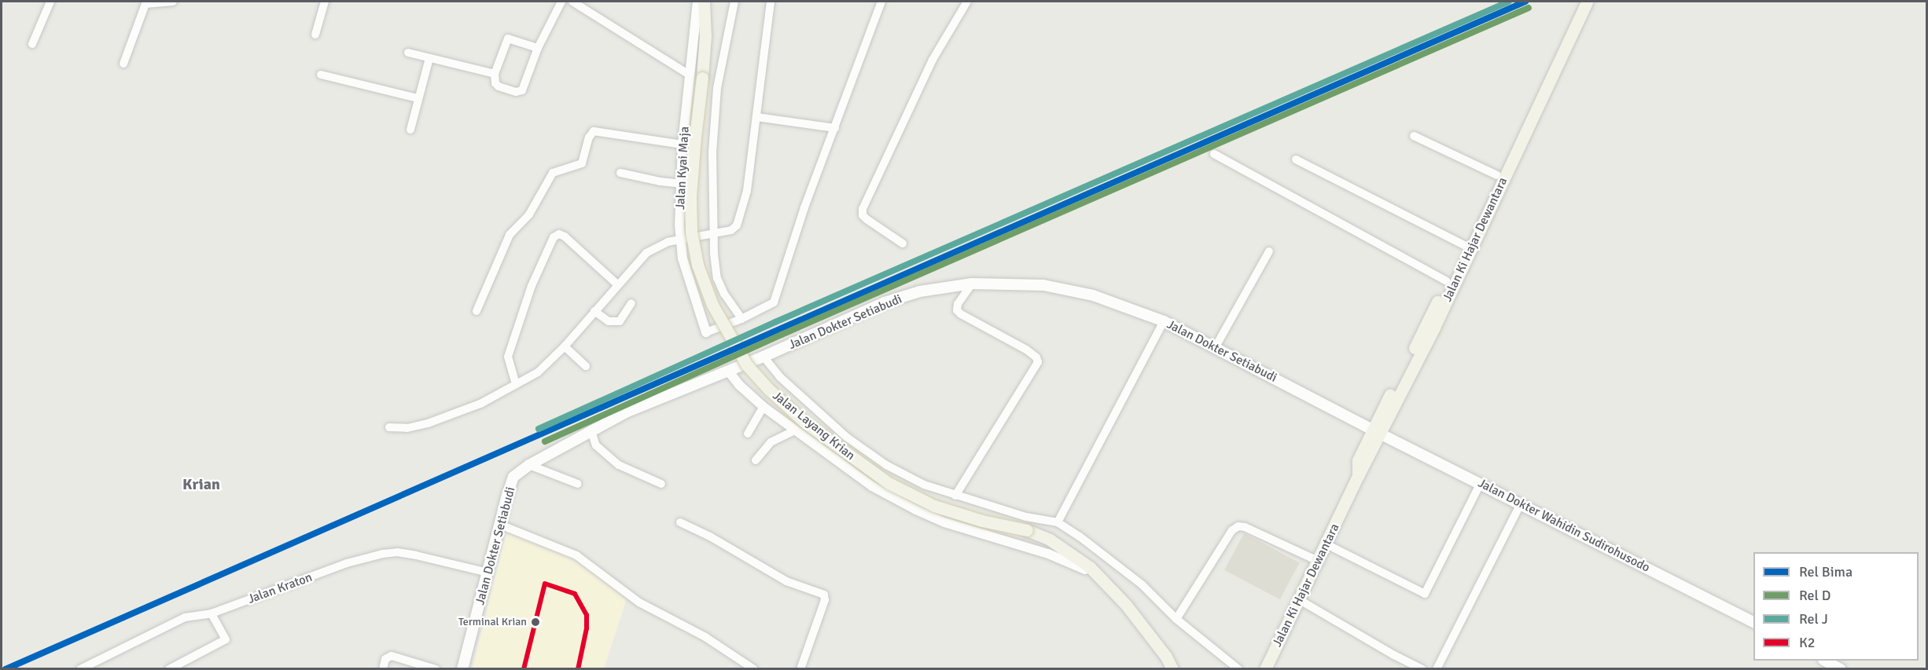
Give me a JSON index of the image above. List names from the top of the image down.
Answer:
{
  "streets": {
    "main road": [
      "Jalan Ki Hajar Dewantara",
      "Jalan Dokter Setiabudi",
      "Jalan Layang Krian",
      "Jalan Dokter Wahidin Sudirohusodo"
    ],
    "street": ["Jalan Kyai Maja", "Jalan Kraton"]
  },
  "crossings": [
    ["Jalan Kyai Maja", "Jalan Layang Krian"],
    ["Jalan Ki Hajar Dewantara", "Jalan Dokter Setiabudi"],
    ["Jalan Ki Hajar Dewantara", "Jalan Dokter Wahidin Sudirohusodo"],
    ["Jalan Dokter Setiabudi", "Jalan Dokter Wahidin Sudirohusodo"],
    ["Jalan Dokter Setiabudi", "Jalan Kraton"]
  ],
  "districts": ["Krian"],
  "places": ["Terminal Krian"],
  "lines": [
    "rail line Bima",
    "rail line J",
    "rail line D",
    "transit line K2"
  ],
  "legend": [
    "Rel Bima",
    "Rel D",
    "Rel J",
    "K2"
  ]
}
